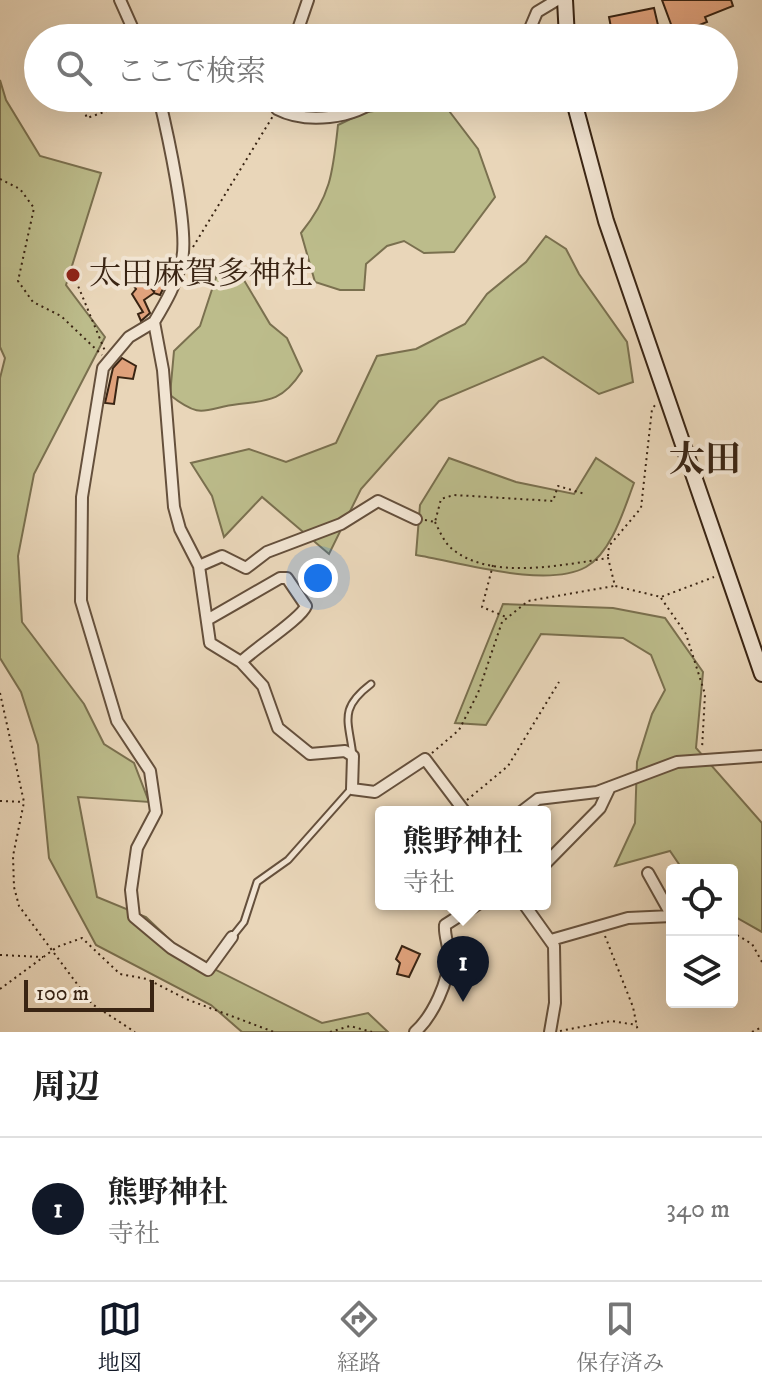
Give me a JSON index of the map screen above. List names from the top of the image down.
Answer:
{
  "districts": ["太田"],
  "places": ["太田麻賀多神社"],
  "scale_bar": "100 m",
  "page": {
    "search": "ここで検索",
    "popup": ["熊野神社", "寺社"],
    "pins": "1",
    "scale": "100 m",
    "heading": "周辺",
    "list": [
      {
        "mark": "1",
        "name": "熊野神社",
        "note": "寺社",
        "value": "340 m"
      }
    ],
    "nav": ["地図", "経路", "保存済み"]
  }
}
